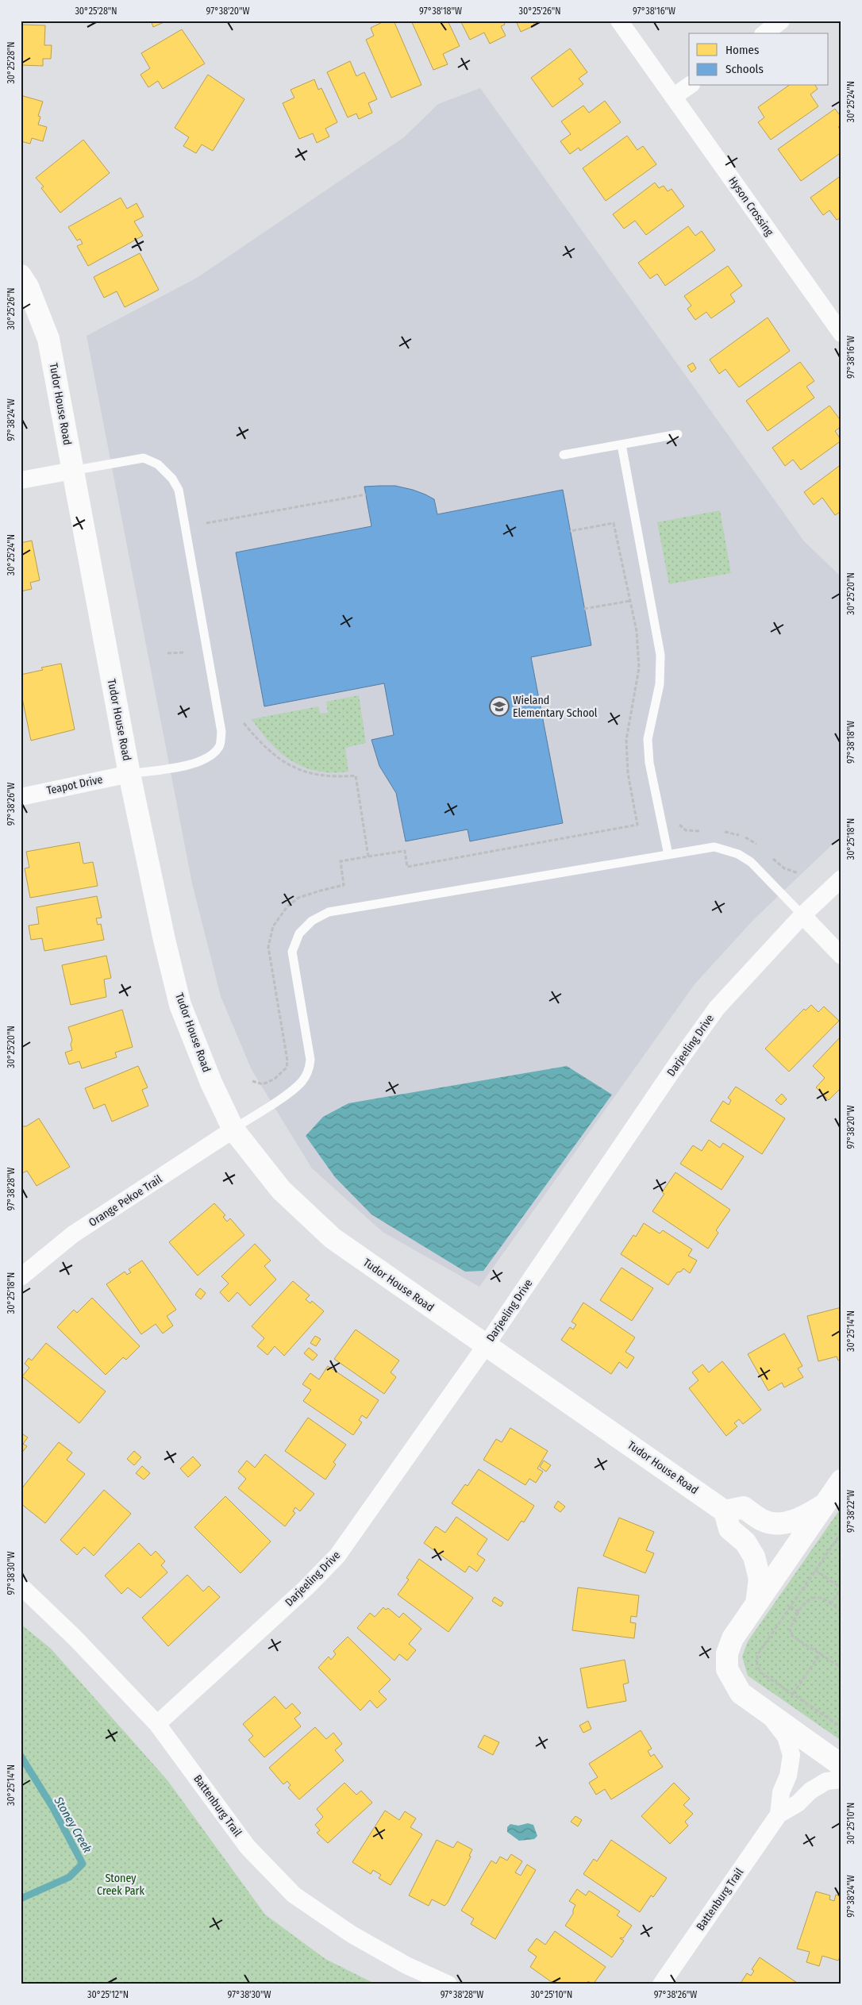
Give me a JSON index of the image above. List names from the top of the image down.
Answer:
{
  "streets": {
    "street": [
      "Hyson Crossing",
      "Tudor House Road",
      "Teapot Drive",
      "Darjeeling Drive",
      "Orange Pekoe Trail",
      "Battenburg Trail"
    ]
  },
  "crossings": [
    ["Tudor House Road", "Teapot Drive"],
    ["Tudor House Road", "Darjeeling Drive"],
    ["Tudor House Road", "Orange Pekoe Trail"],
    ["Darjeeling Drive", "Battenburg Trail"]
  ],
  "water": ["Stoney Creek"],
  "parks": ["Stoney Creek Park"],
  "places": {
    "school or university": ["Wieland Elementary School"]
  },
  "legend": ["Homes", "Schools"],
  "coordinates": [
    "30°25'28\"N",
    "97°38'20\"W",
    "97°38'18\"W",
    "30°25'26\"N",
    "97°38'16\"W",
    "30°25'24\"N",
    "97°38'24\"W",
    "30°25'20\"N",
    "97°38'26\"W",
    "30°25'18\"N",
    "97°38'28\"W",
    "30°25'14\"N",
    "97°38'22\"W",
    "97°38'30\"W",
    "30°25'10\"N",
    "30°25'12\"N"
  ]
}
